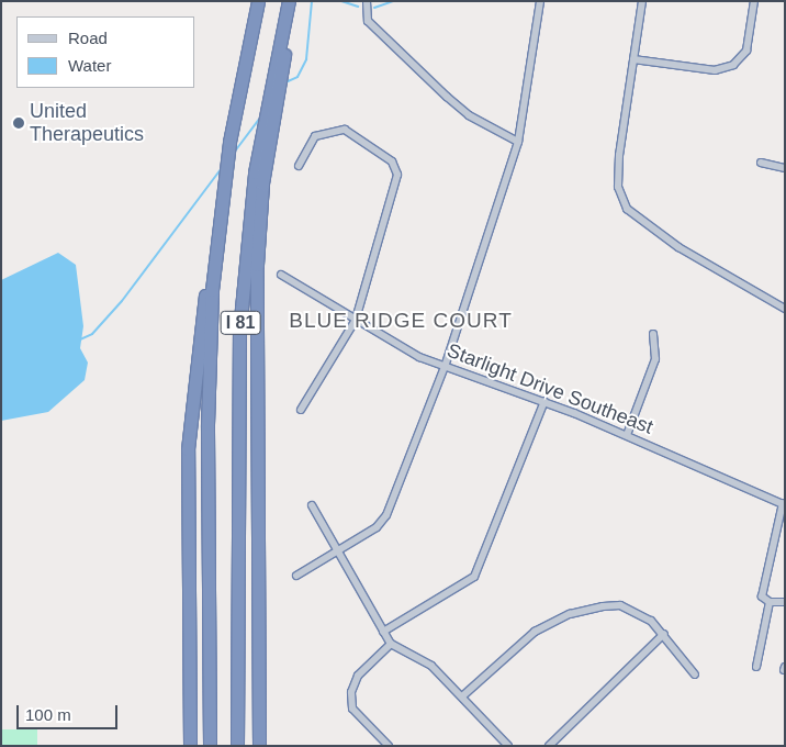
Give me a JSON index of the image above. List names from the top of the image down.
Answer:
{
  "streets": {
    "highway": ["I 81"],
    "street": ["Starlight Drive Southeast"]
  },
  "districts": ["BLUE RIDGE COURT"],
  "places": ["United Therapeutics"],
  "legend": ["Road", "Water"],
  "scale_bar": "100 m"
}
